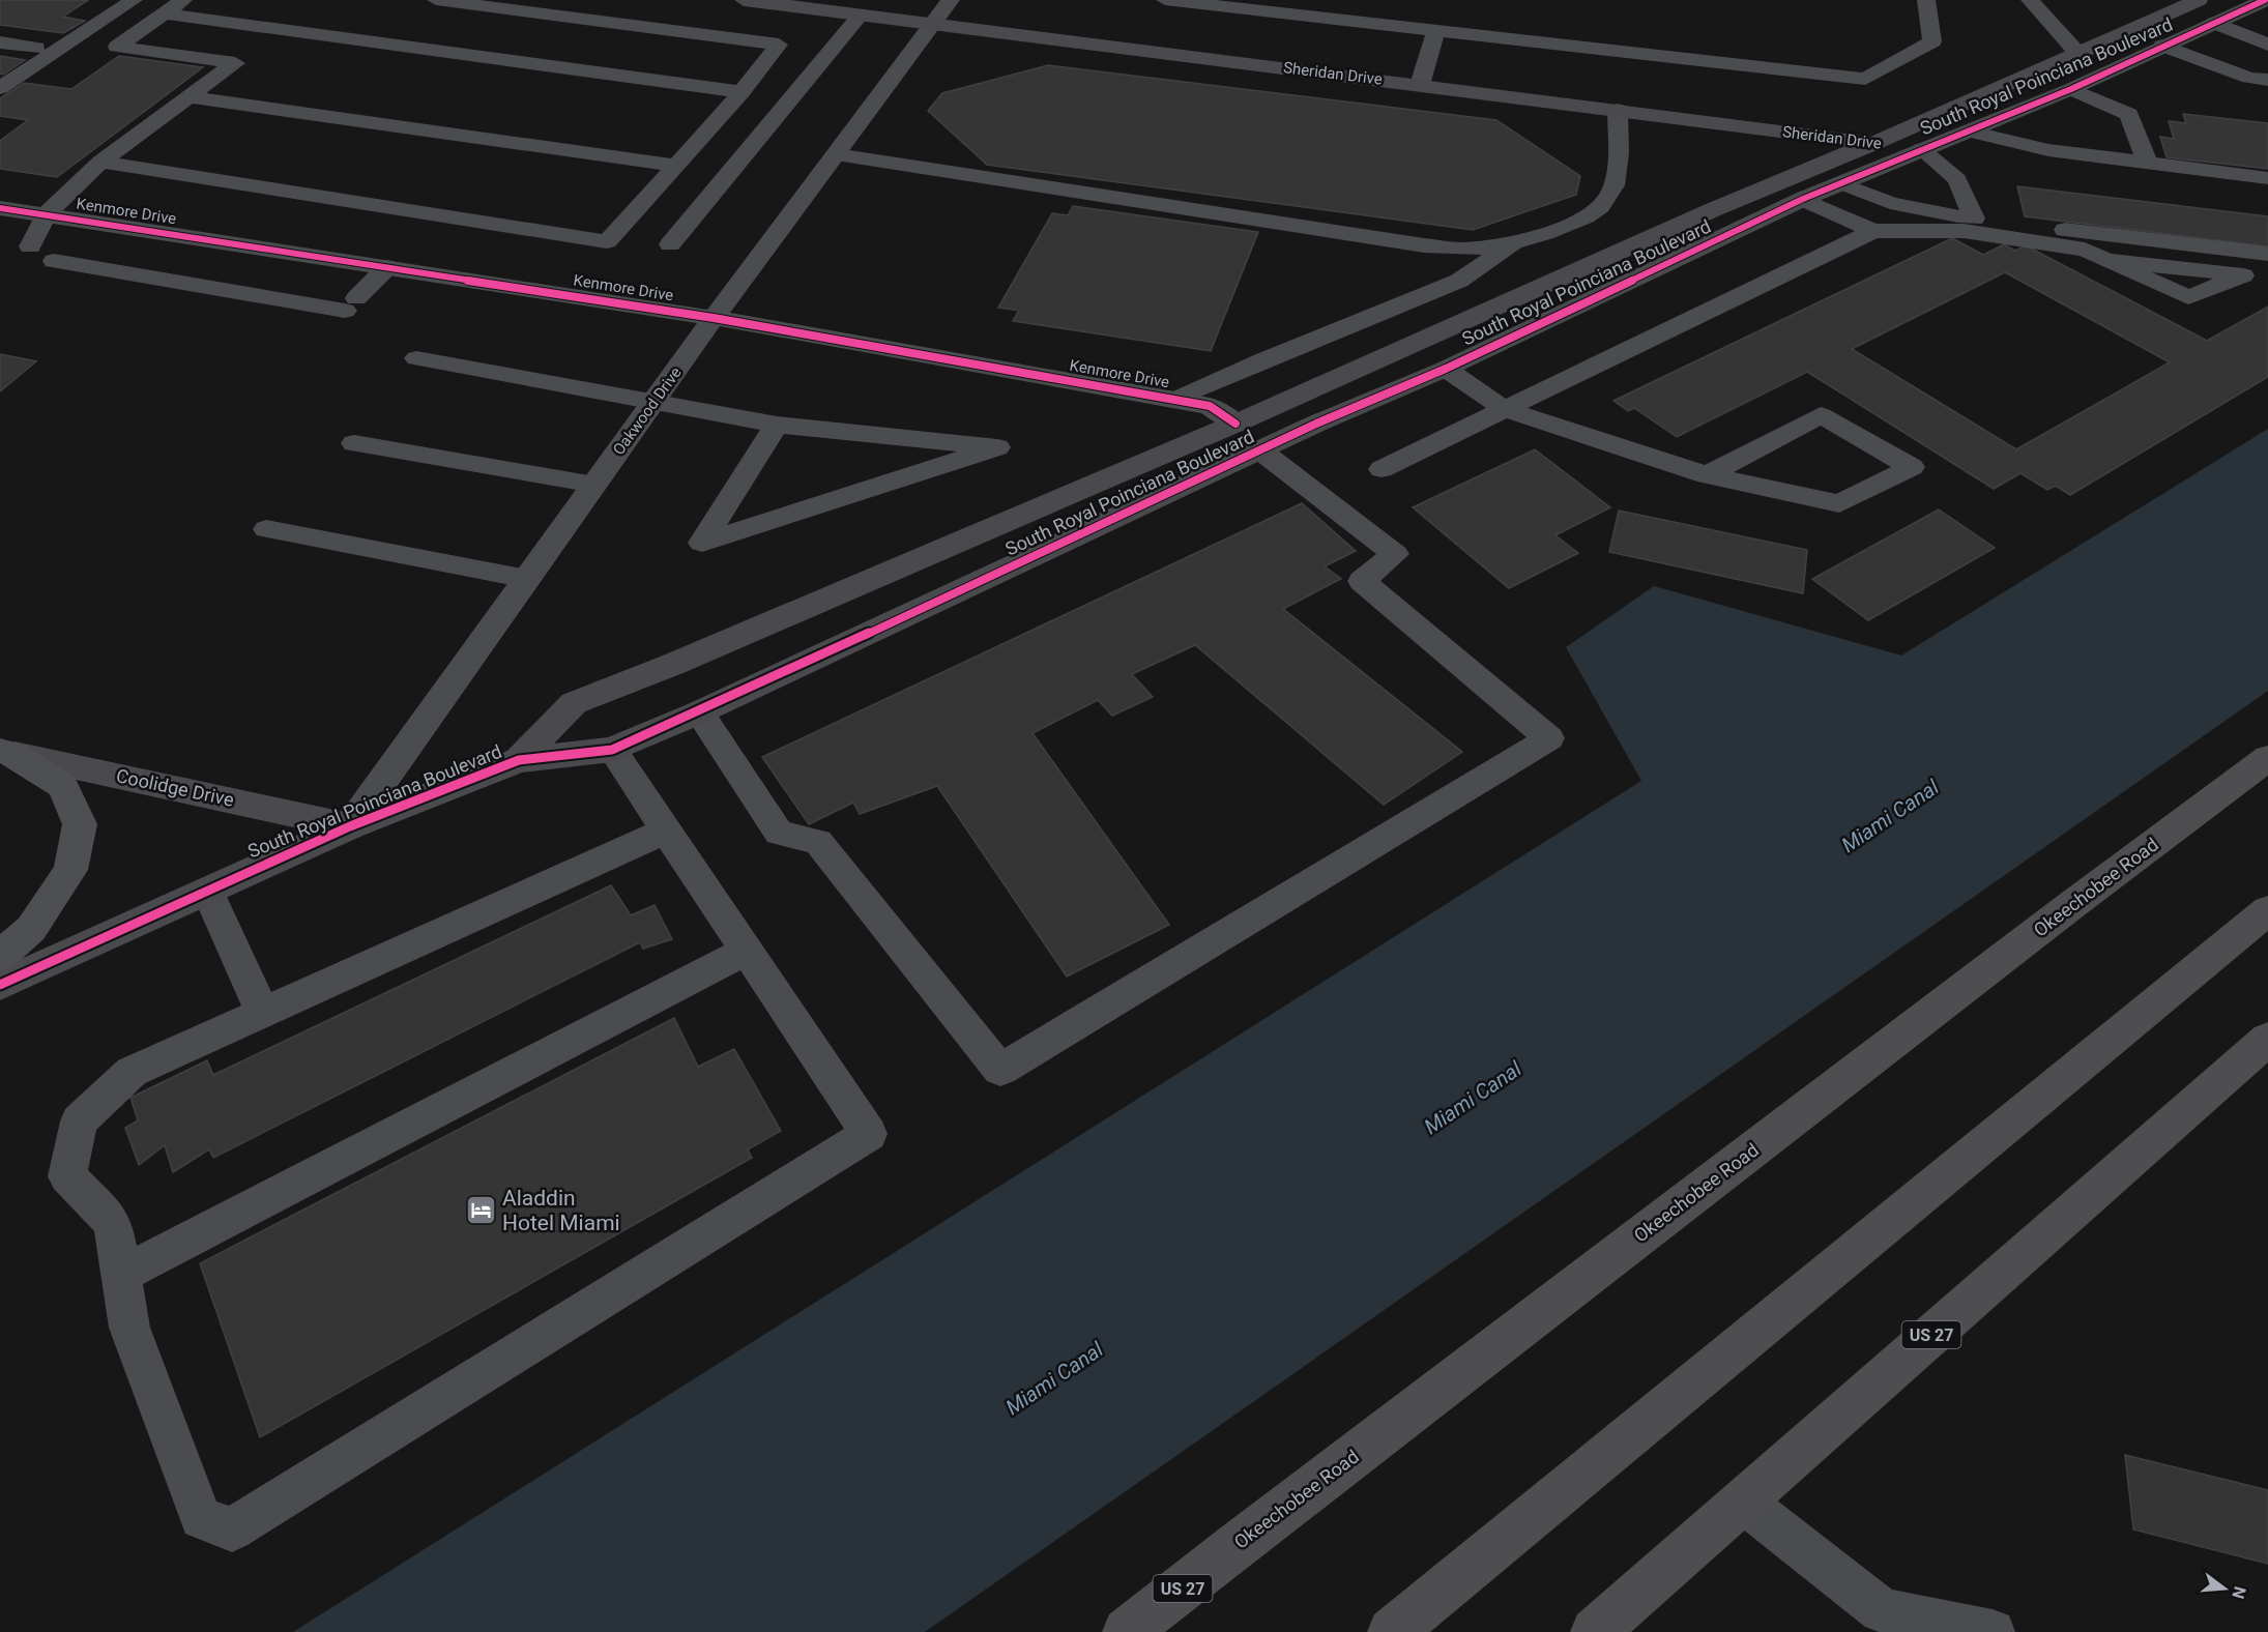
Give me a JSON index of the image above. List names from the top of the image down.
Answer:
{
  "streets": {
    "highway": ["Okeechobee Road", "US 27"],
    "street": [
      "Sheridan Drive",
      "South Royal Poinciana Boulevard",
      "Kenmore Drive",
      "Oakwood Drive",
      "Coolidge Drive"
    ]
  },
  "crossings": [
    ["Sheridan Drive", "South Royal Poinciana Boulevard"],
    ["Sheridan Drive", "Oakwood Drive"],
    ["South Royal Poinciana Boulevard", "Kenmore Drive"],
    ["South Royal Poinciana Boulevard", "Oakwood Drive"],
    ["South Royal Poinciana Boulevard", "Coolidge Drive"],
    ["Kenmore Drive", "Oakwood Drive"],
    ["Oakwood Drive", "Coolidge Drive"]
  ],
  "water": ["Miami Canal"],
  "places": {
    "hotel": ["Aladdin Hotel Miami"]
  },
  "north": "right"
}
